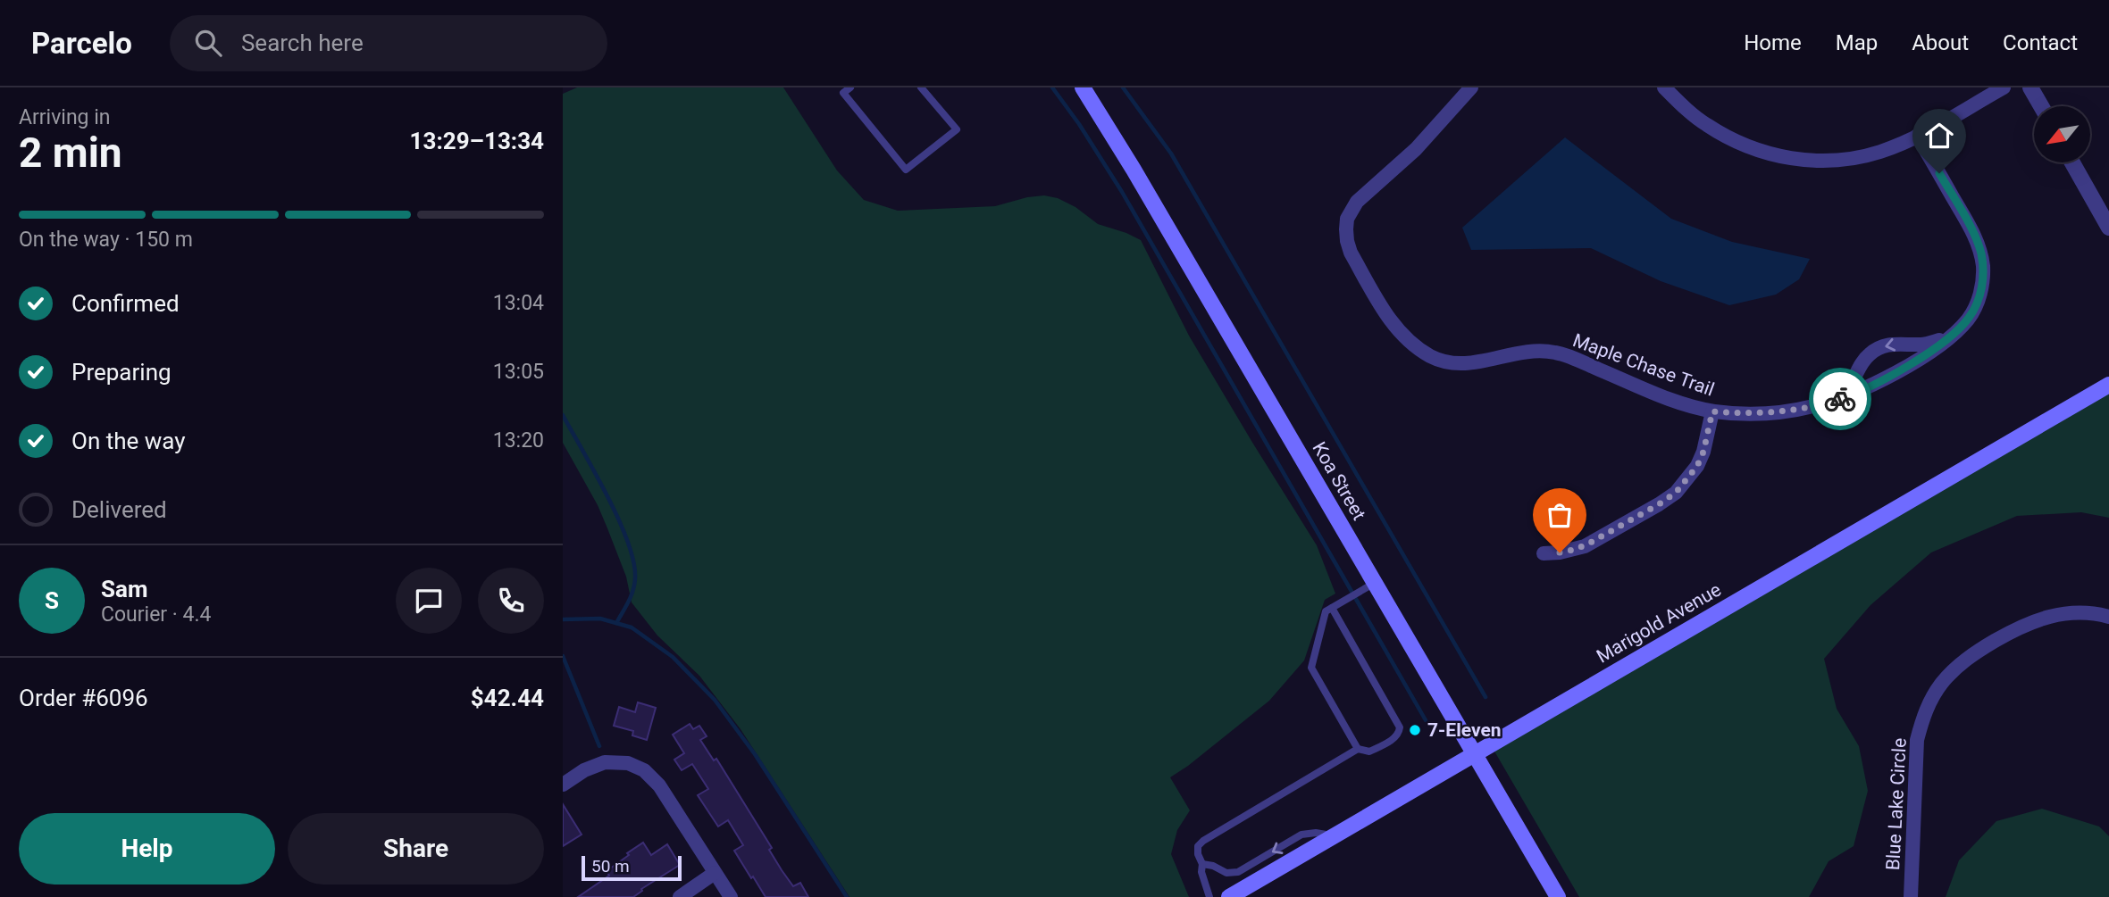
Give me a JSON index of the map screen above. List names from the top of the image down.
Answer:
{
  "streets": {
    "main road": ["Koa Street", "Marigold Avenue"],
    "street": ["Maple Chase Trail", "Blue Lake Circle"]
  },
  "crossings": [
    ["Koa Street", "Marigold Avenue"]
  ],
  "places": ["7-Eleven"],
  "scale_bar": "50 m",
  "north": "bottom left",
  "page": {
    "header": "Parcelo",
    "search": "Search here",
    "nav": [
      "Home",
      "Map",
      "About",
      "Contact"
    ],
    "heading": ["2 min", "Arriving in", "13:29–13:34"],
    "panel": [
      "Sam",
      "Courier · 4.4",
      "Order #6096",
      "$42.44"
    ],
    "bar": "On the way · 150 m",
    "list": [
      ["Confirmed", "13:04"],
      ["Preparing", "13:05"],
      ["On the way", "13:20"],
      "Delivered"
    ],
    "round": "S",
    "buttons": ["Help", "Share"],
    "scale": "50 m"
  }
}
